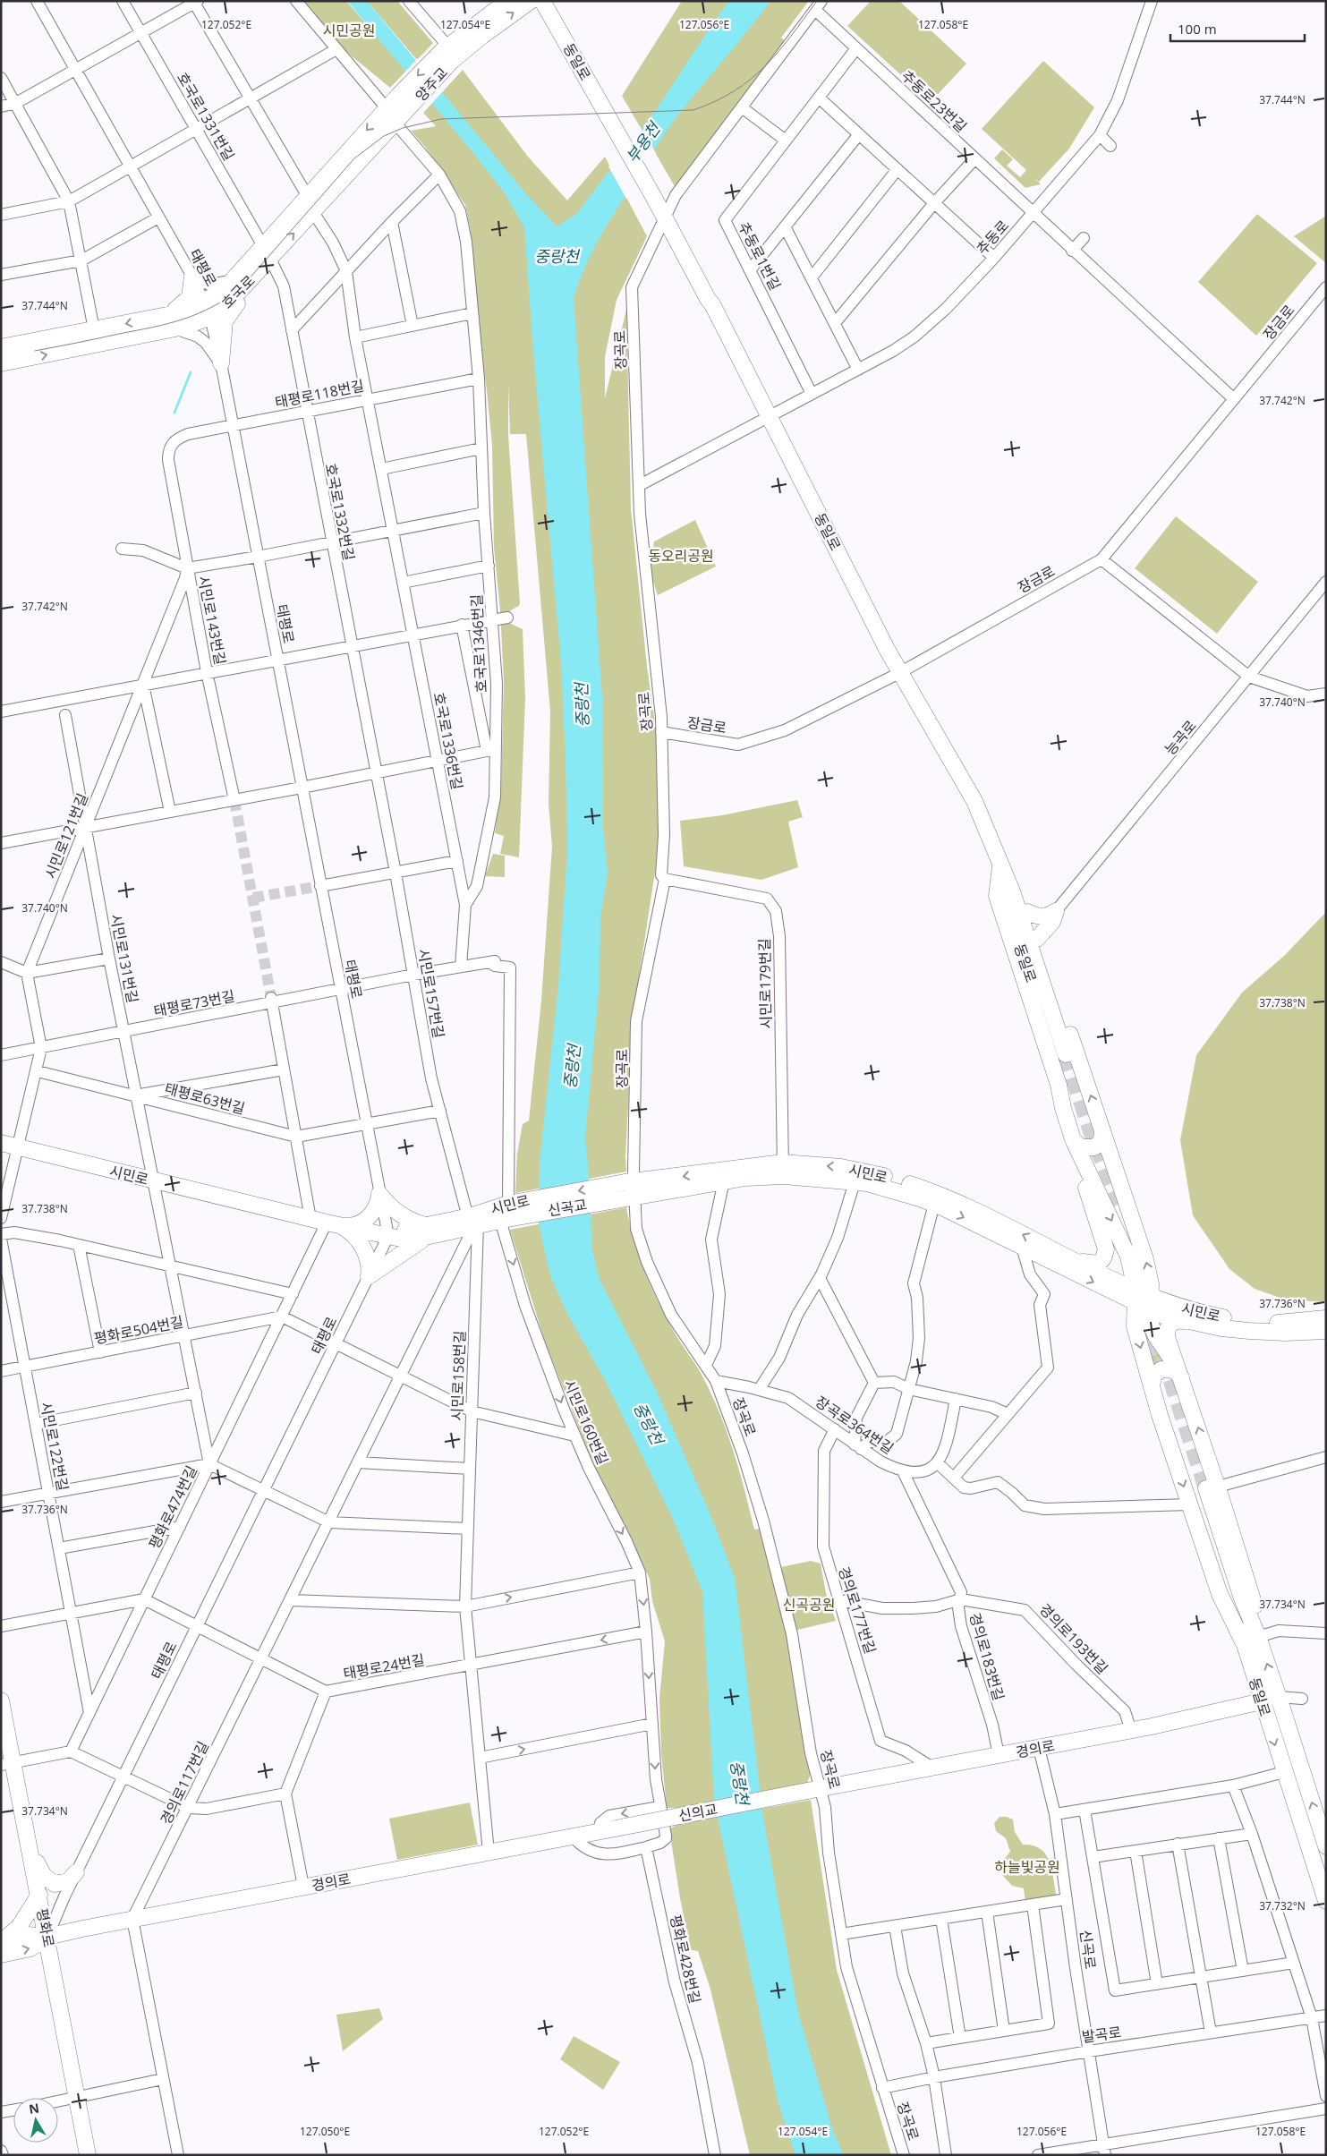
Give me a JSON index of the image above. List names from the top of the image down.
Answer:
{
  "streets": {
    "street": [
      "동일로",
      "양주교",
      "추동로23번길",
      "호국로1331번길",
      "추동로",
      "추동로1번길",
      "태평로",
      "호국로",
      "장금로",
      "장곡로",
      "태평로118번길",
      "호국로1332번길",
      "시민로143번길",
      "호국로1346번길",
      "능곡로",
      "호국로1336번길",
      "시민로121번길",
      "시민로131번길",
      "시민로179번길",
      "시민로157번길",
      "태평로73번길",
      "태평로63번길",
      "시민로",
      "신곡교",
      "평화로504번길",
      "시민로158번길",
      "시민로160번길",
      "장곡로364번길",
      "시민로122번길",
      "평화로474번길",
      "경의로177번길",
      "경의로193번길",
      "경의로183번길",
      "태평로24번길",
      "경의로",
      "경의로117번길",
      "신의교",
      "평화로",
      "신곡로",
      "평화로428번길",
      "발곡로"
    ]
  },
  "crossings": [
    ["동일로", "추동로"],
    ["동일로", "장금로"],
    ["동일로", "장곡로"],
    ["동일로", "경의로"],
    ["양주교", "호국로"],
    ["추동로23번길", "추동로"],
    ["추동로23번길", "추동로1번길"],
    ["추동로23번길", "장금로"],
    ["추동로23번길", "장곡로"],
    ["호국로1331번길", "호국로"],
    ["호국로1331번길", "호국로1332번길"],
    ["추동로", "추동로1번길"],
    ["추동로", "장곡로"],
    ["태평로", "호국로"],
    ["태평로", "태평로118번길"],
    ["태평로", "태평로73번길"],
    ["태평로", "태평로63번길"],
    ["태평로", "시민로"],
    ["태평로", "태평로24번길"],
    ["태평로", "경의로"],
    ["태평로", "평화로"],
    ["호국로", "호국로1332번길"],
    ["호국로", "호국로1346번길"],
    ["호국로", "호국로1336번길"],
    ["장금로", "장곡로"],
    ["장곡로", "시민로179번길"],
    ["장곡로", "시민로"],
    ["장곡로", "신곡교"],
    ["장곡로", "장곡로364번길"],
    ["장곡로", "경의로"],
    ["장곡로", "신의교"],
    ["장곡로", "발곡로"],
    ["태평로118번길", "호국로1332번길"],
    ["태평로118번길", "시민로143번길"],
    ["태평로118번길", "호국로1346번길"],
    ["태평로118번길", "호국로1336번길"],
    ["호국로1332번길", "시민로157번길"],
    ["시민로143번길", "시민로121번길"],
    ["호국로1346번길", "호국로1336번길"],
    ["호국로1346번길", "태평로73번길"],
    ["시민로121번길", "시민로131번길"],
    ["시민로131번길", "태평로73번길"],
    ["시민로131번길", "태평로63번길"],
    ["시민로131번길", "시민로"],
    ["시민로131번길", "평화로504번길"],
    ["시민로131번길", "평화로474번길"],
    ["시민로179번길", "시민로"],
    ["시민로157번길", "태평로73번길"],
    ["시민로157번길", "태평로63번길"],
    ["시민로157번길", "시민로"],
    ["시민로157번길", "시민로158번길"],
    ["시민로157번길", "경의로117번길"],
    ["태평로73번길", "시민로160번길"],
    ["시민로", "신곡교"],
    ["시민로", "시민로158번길"],
    ["시민로", "시민로160번길"],
    ["시민로", "평화로474번길"],
    ["시민로", "경의로117번길"],
    ["신곡교", "시민로160번길"],
    ["평화로504번길", "시민로122번길"],
    ["평화로504번길", "평화로474번길"],
    ["시민로158번길", "태평로24번길"],
    ["시민로158번길", "경의로"],
    ["시민로158번길", "경의로117번길"],
    ["시민로160번길", "태평로24번길"],
    ["시민로160번길", "평화로428번길"],
    ["장곡로364번길", "경의로177번길"],
    ["장곡로364번길", "경의로183번길"],
    ["시민로122번길", "평화로474번길"],
    ["평화로474번길", "태평로24번길"],
    ["경의로177번길", "경의로193번길"],
    ["경의로177번길", "경의로"],
    ["경의로193번길", "경의로183번길"],
    ["경의로193번길", "경의로"],
    ["경의로183번길", "경의로"],
    ["태평로24번길", "경의로117번길"],
    ["경의로", "경의로117번길"],
    ["경의로", "신의교"],
    ["경의로", "평화로"],
    ["경의로", "신곡로"],
    ["신곡로", "발곡로"]
  ],
  "one_way": ["시민로160번길"],
  "water": ["부용천", "중랑천"],
  "parks": [
    "시민공원",
    "동오리공원",
    "신곡공원",
    "하늘빛공원"
  ],
  "scale_bar": "100 m",
  "north": "top",
  "coordinates": [
    "127.052°E",
    "127.054°E",
    "127.056°E",
    "127.058°E",
    "37.744°N",
    "37.742°N",
    "37.740°N",
    "37.738°N",
    "37.736°N",
    "37.734°N",
    "37.732°N",
    "127.050°E"
  ]
}
